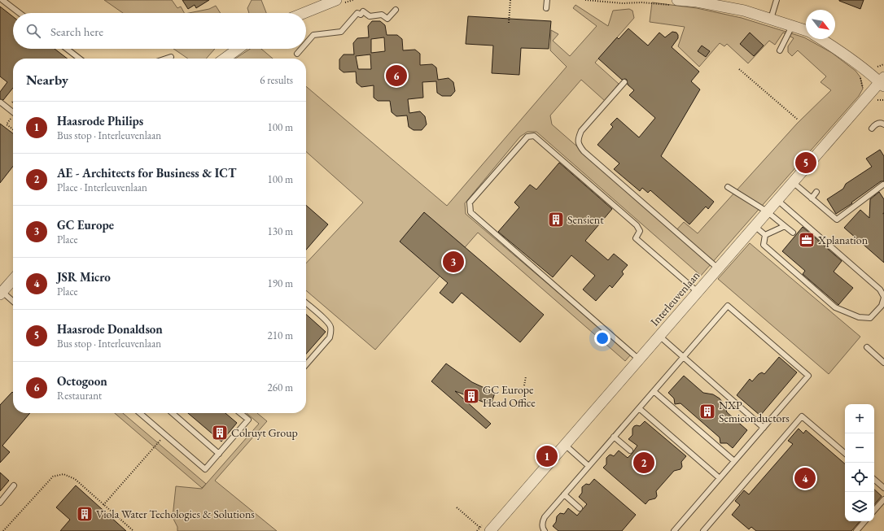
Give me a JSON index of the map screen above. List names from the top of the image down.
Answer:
{
  "streets": {
    "street": ["Interleuvenlaan"]
  },
  "places": {
    "building": [
      "Sensient",
      "GC Europe Head Office",
      "NXP Semiconductors",
      "Colruyt Group",
      "Viola Water Techologies & Solutions"
    ],
    "office": ["Xplanation"]
  },
  "north": "bottom right",
  "page": {
    "search": "Search here",
    "heading": ["Nearby", "6 results"],
    "pins": [
      "6",
      "5",
      "3",
      "1",
      "2",
      "4"
    ],
    "list": [
      {
        "mark": "1",
        "name": "Haasrode Philips",
        "note": "Bus stop · Interleuvenlaan",
        "value": "100 m"
      },
      {
        "mark": "2",
        "name": "AE - Architects for Business & ICT",
        "note": "Place · Interleuvenlaan",
        "value": "100 m"
      },
      {
        "mark": "3",
        "name": "GC Europe",
        "note": "Place",
        "value": "130 m"
      },
      {
        "mark": "4",
        "name": "JSR Micro",
        "note": "Place",
        "value": "190 m"
      },
      {
        "mark": "5",
        "name": "Haasrode Donaldson",
        "note": "Bus stop · Interleuvenlaan",
        "value": "210 m"
      },
      {
        "mark": "6",
        "name": "Octogoon",
        "note": "Restaurant",
        "value": "260 m"
      }
    ],
    "map_buttons": ["+", "−"]
  }
}
